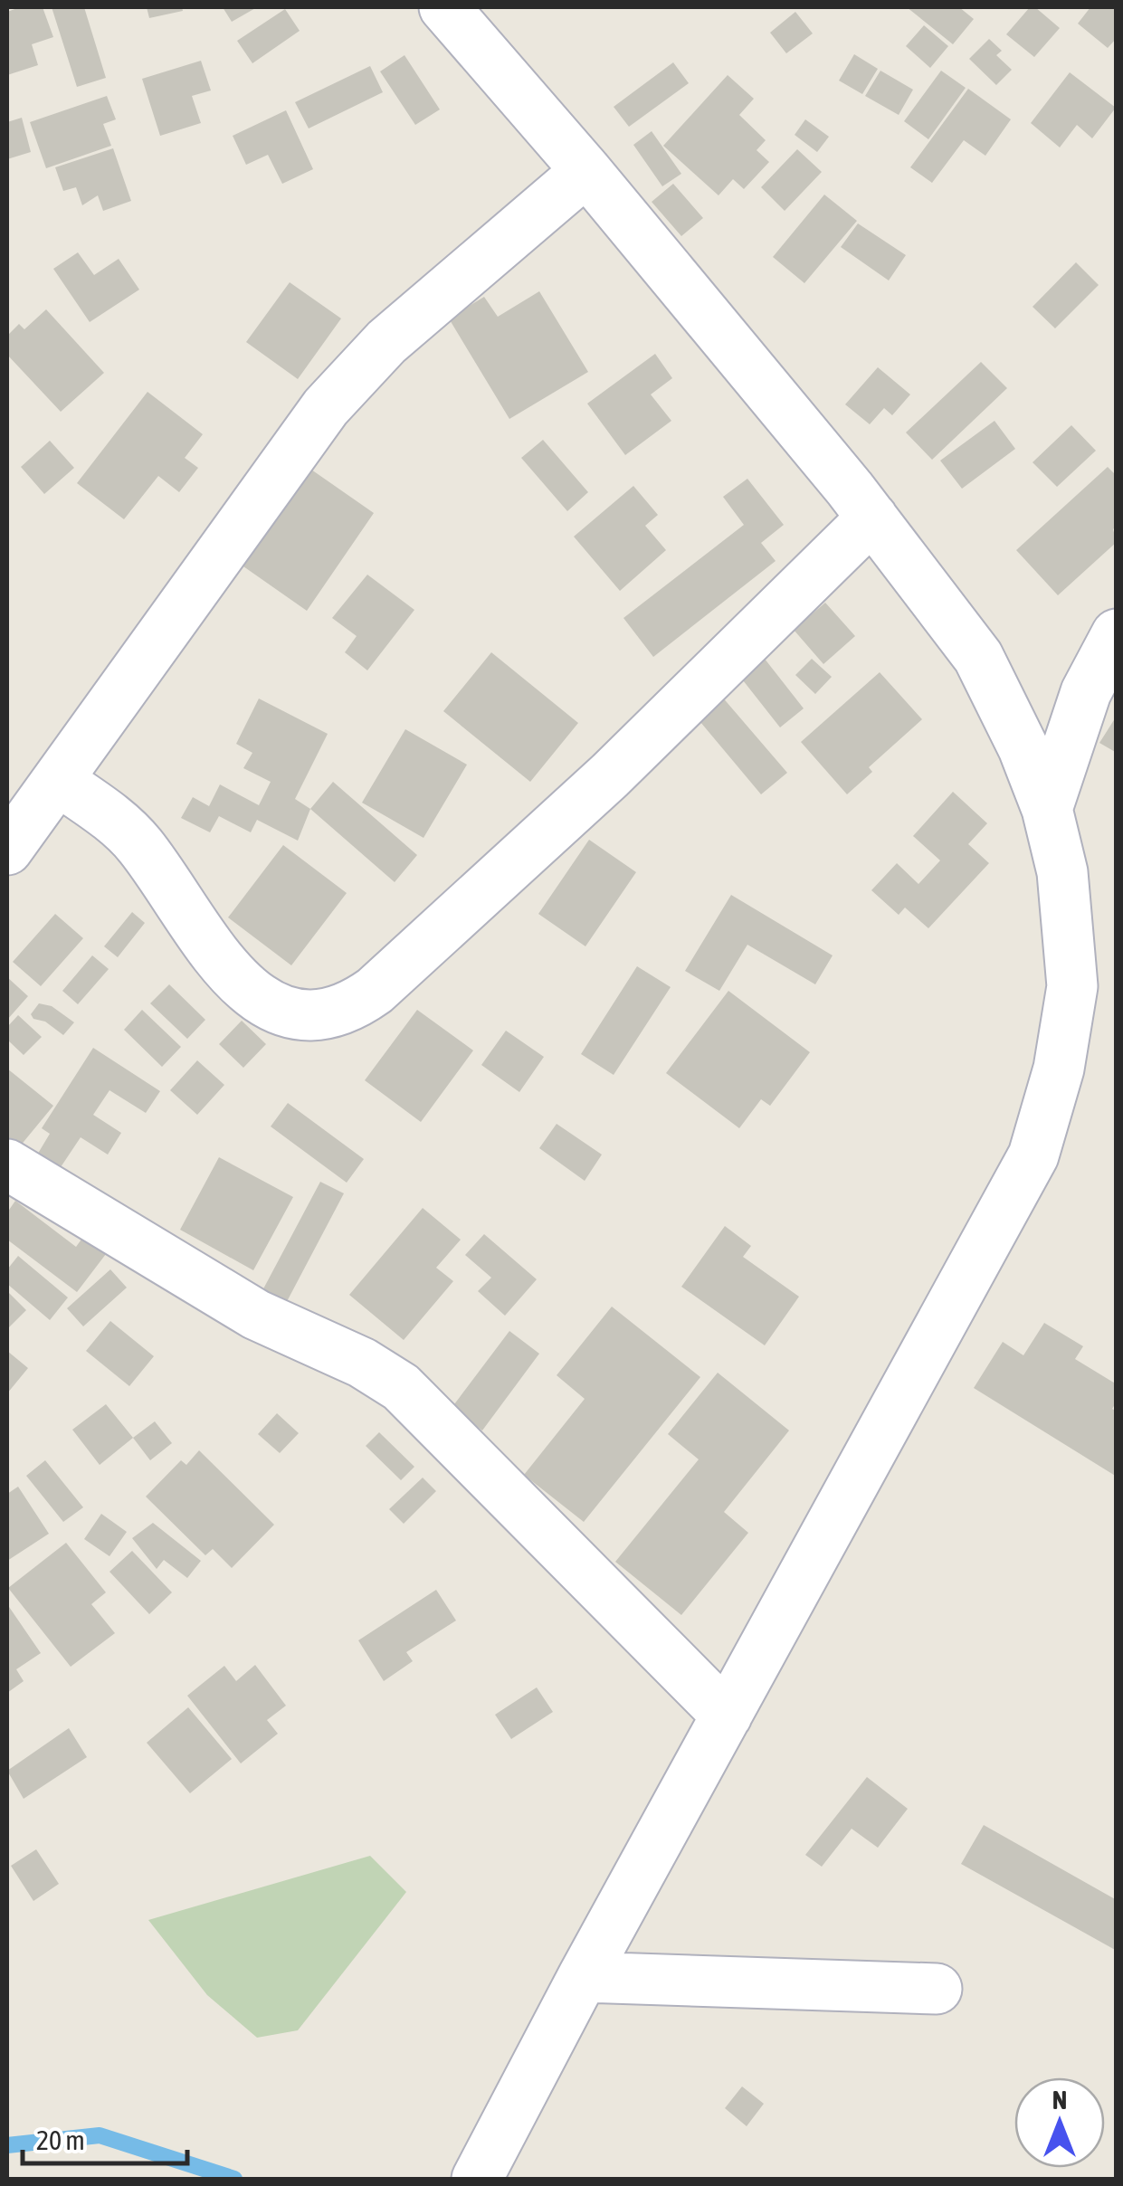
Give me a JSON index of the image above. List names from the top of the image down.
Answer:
{
  "scale_bar": "20 m",
  "north": "top"
}
